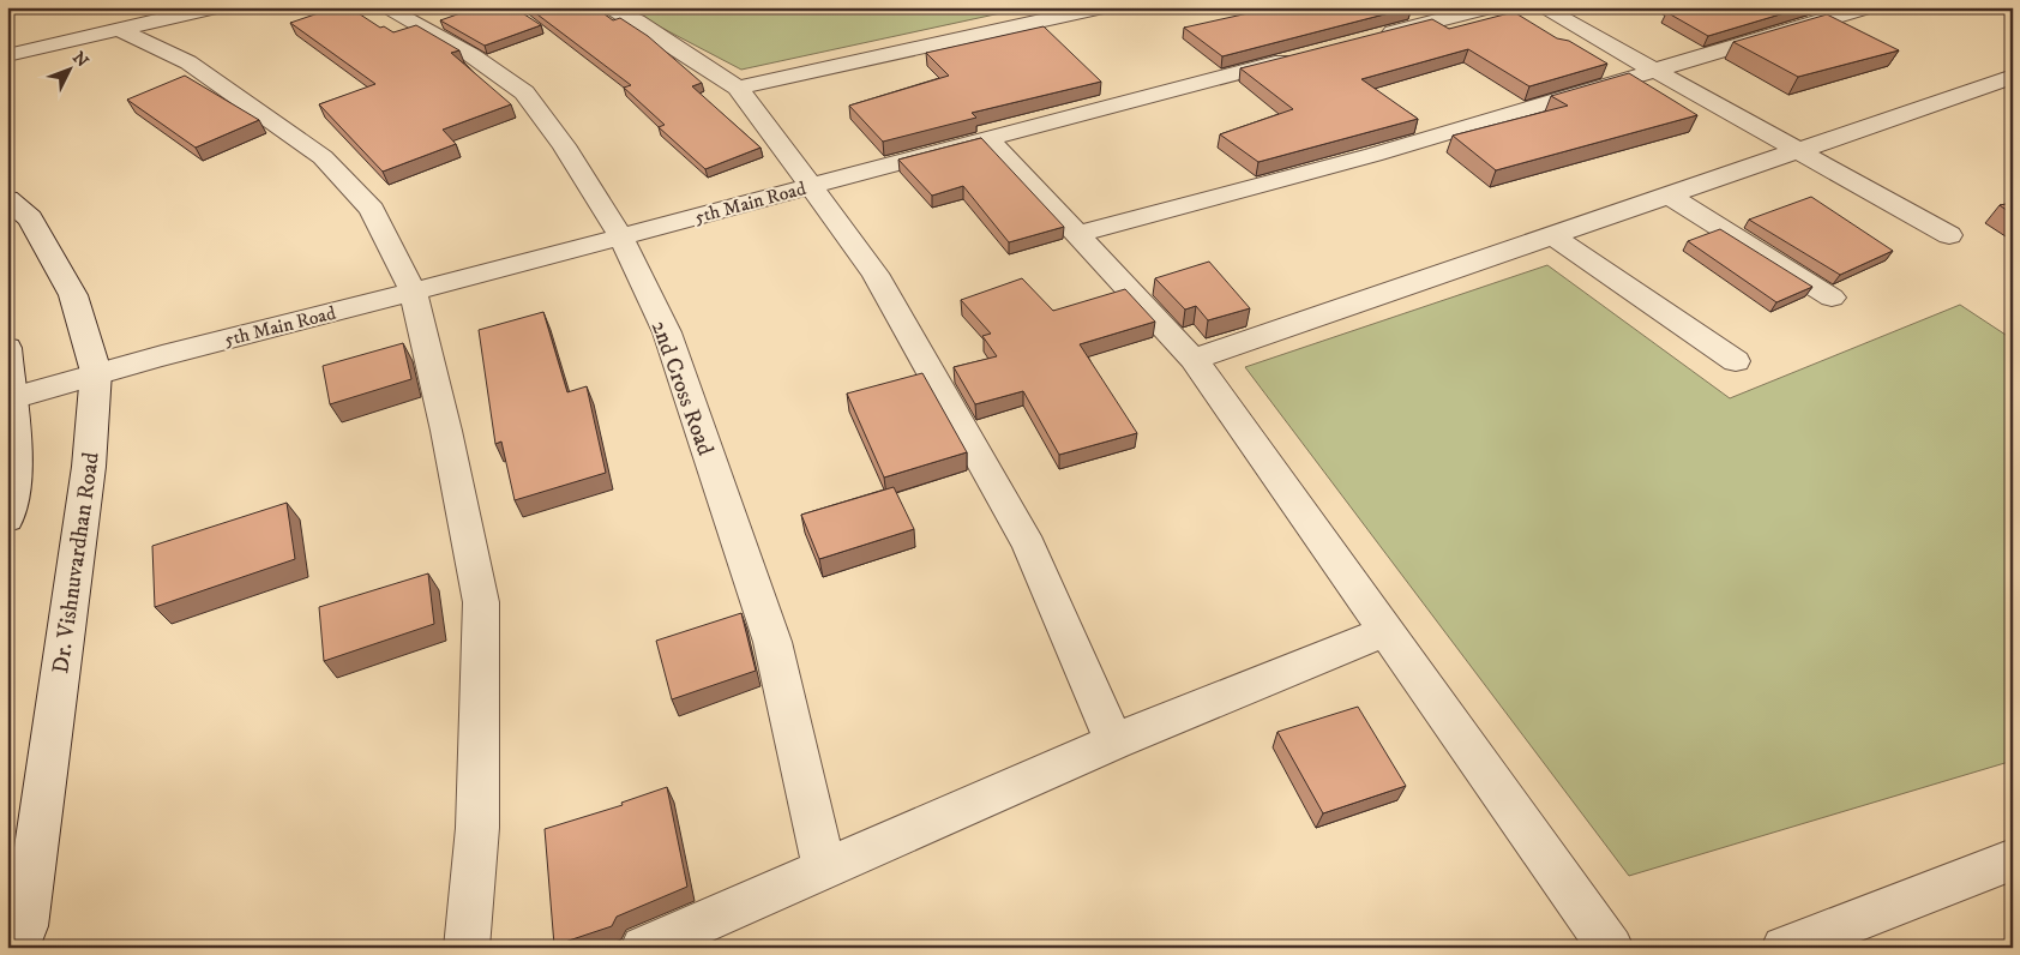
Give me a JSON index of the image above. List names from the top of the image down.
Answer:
{
  "streets": {
    "street": ["5th Main Road", "2nd Cross Road", "Dr. Vishnuvardhan Road"]
  },
  "crossings": [
    ["5th Main Road", "2nd Cross Road"],
    ["5th Main Road", "Dr. Vishnuvardhan Road"]
  ],
  "north": "top right"
}
